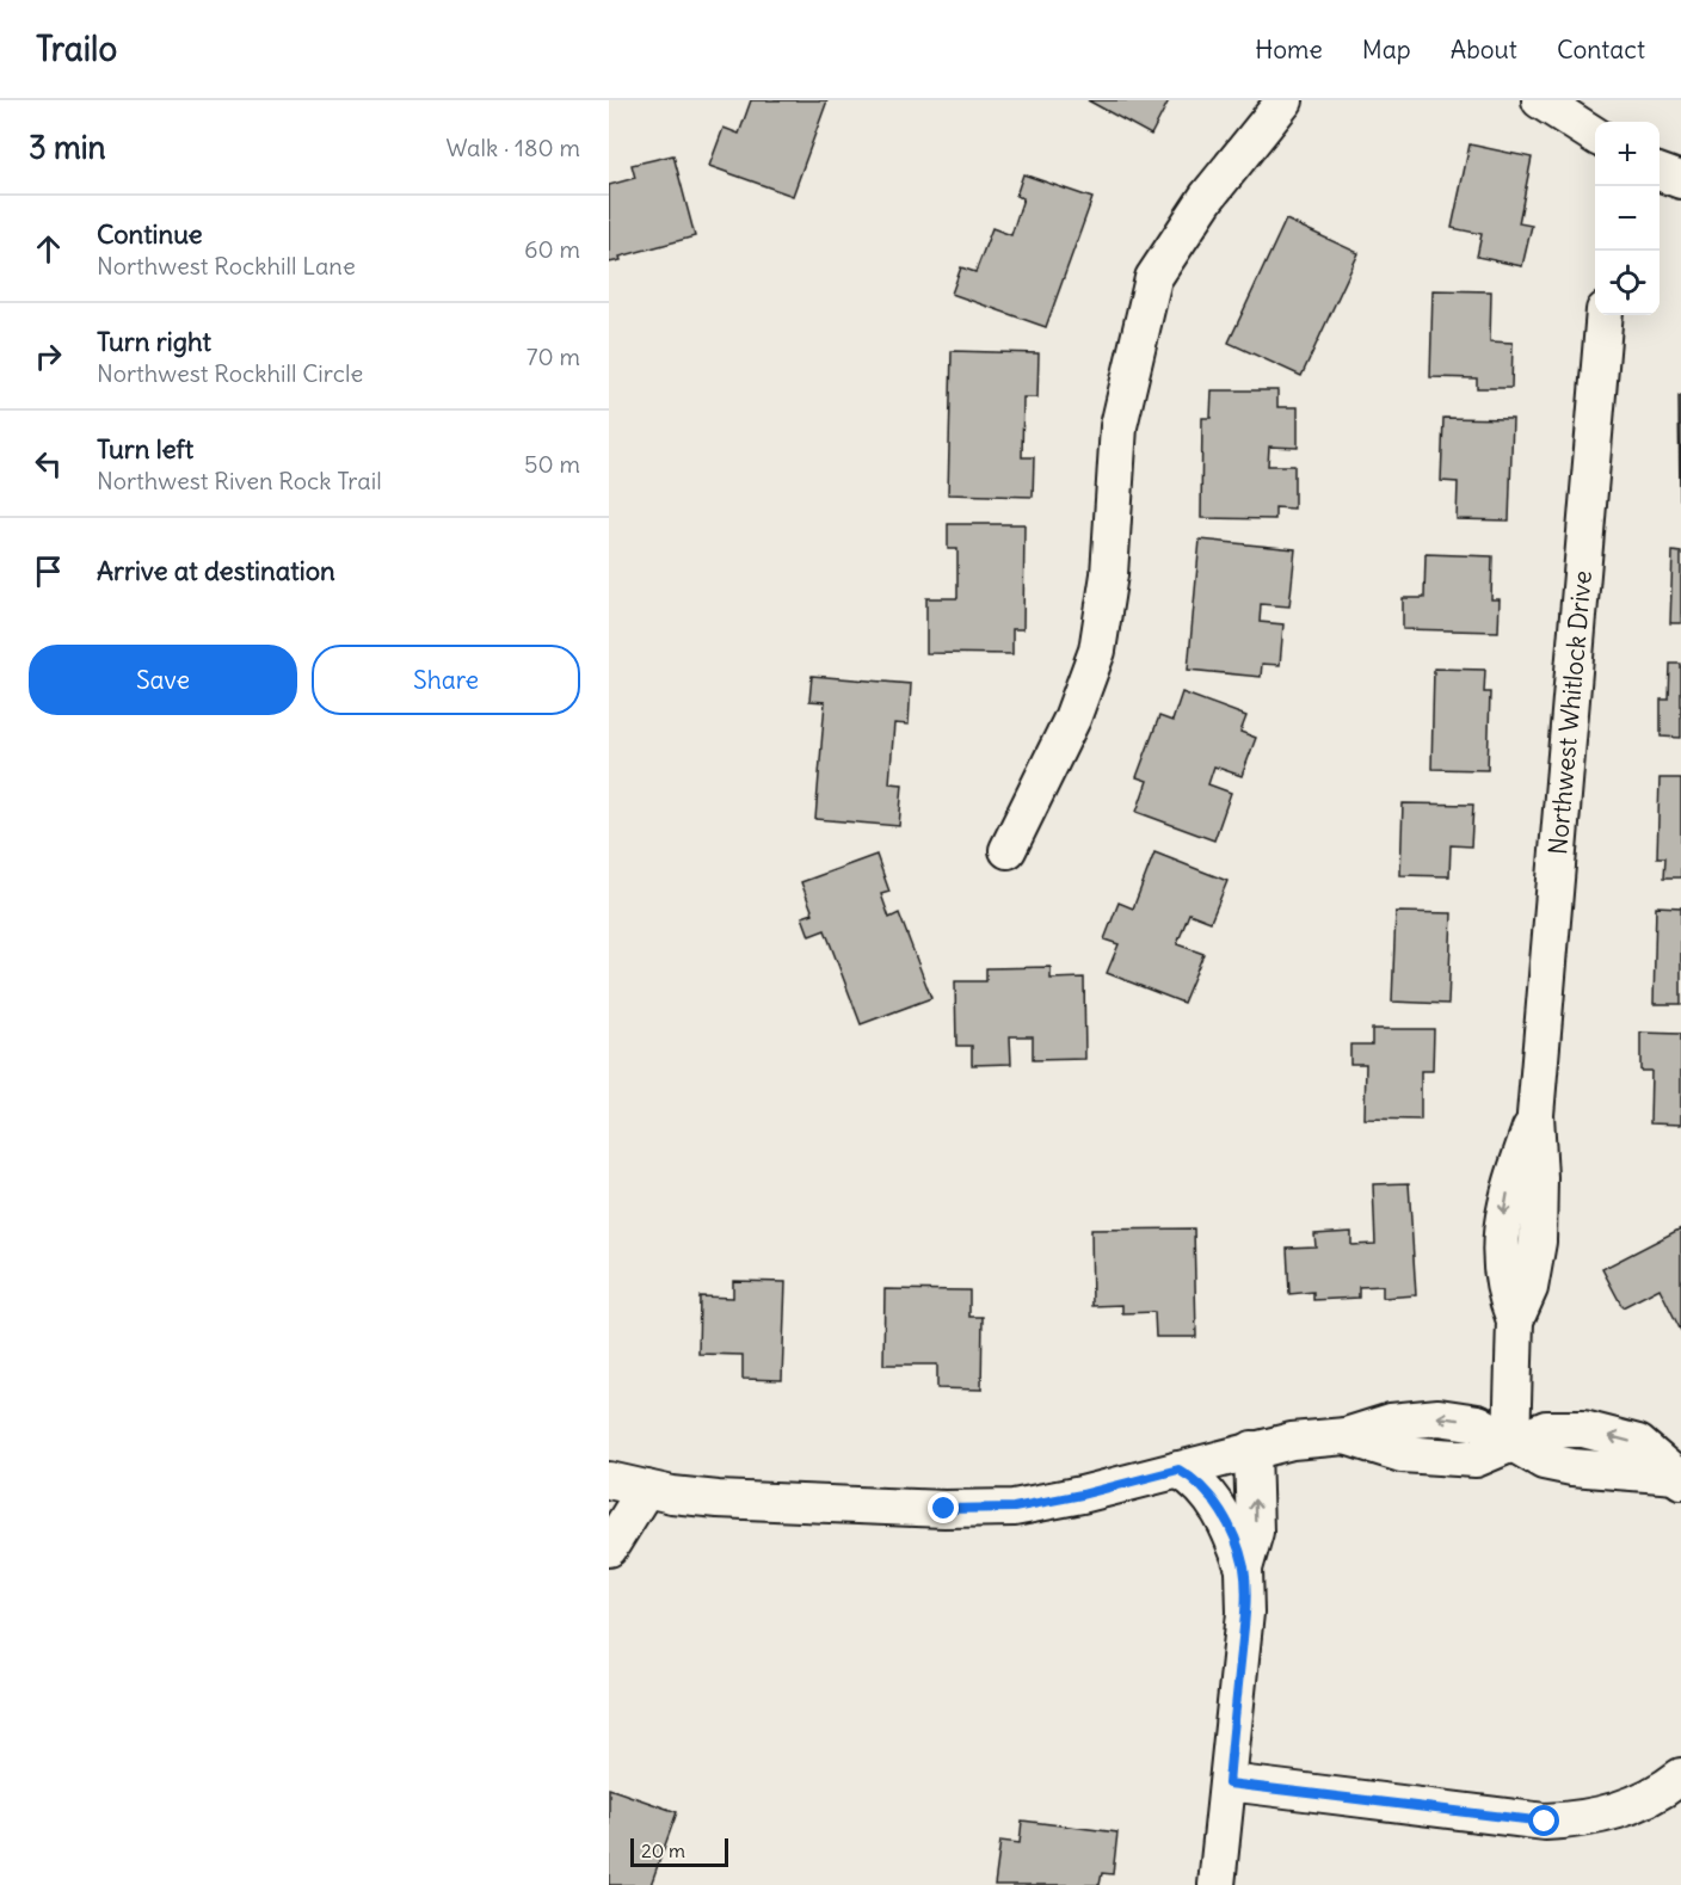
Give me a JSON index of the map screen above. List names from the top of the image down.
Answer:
{
  "streets": {
    "street": ["Northwest Whitlock Drive"]
  },
  "scale_bar": "20 m",
  "page": {
    "header": "Trailo",
    "nav": [
      "Home",
      "Map",
      "About",
      "Contact"
    ],
    "heading": ["3 min", "Walk · 180 m"],
    "map_buttons": ["+", "−"],
    "list": [
      ["Continue", "Northwest Rockhill Lane", "60 m"],
      ["Turn right", "Northwest Rockhill Circle", "70 m"],
      ["Turn left", "Northwest Riven Rock Trail", "50 m"],
      "Arrive at destination"
    ],
    "buttons": ["Save", "Share"],
    "scale": "20 m"
  }
}
